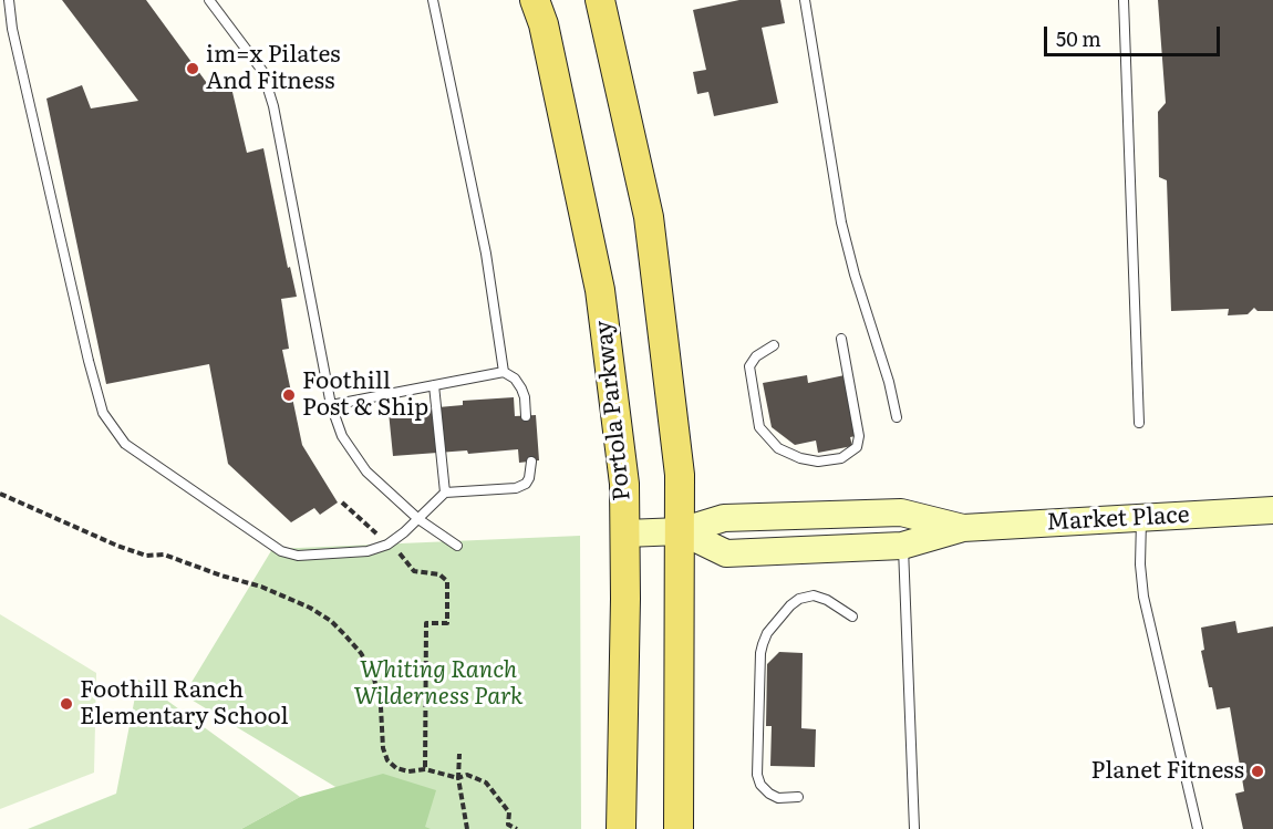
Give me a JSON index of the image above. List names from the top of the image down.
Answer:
{
  "streets": {
    "main road": ["Portola Parkway"],
    "street": ["Market Place"]
  },
  "crossings": [
    ["Portola Parkway", "Market Place"]
  ],
  "parks": ["Whiting Ranch Wilderness Park"],
  "places": [
    "im=x Pilates And Fitness",
    "Foothill Post & Ship",
    "Foothill Ranch Elementary School",
    "Planet Fitness"
  ],
  "scale_bar": "50 m"
}
